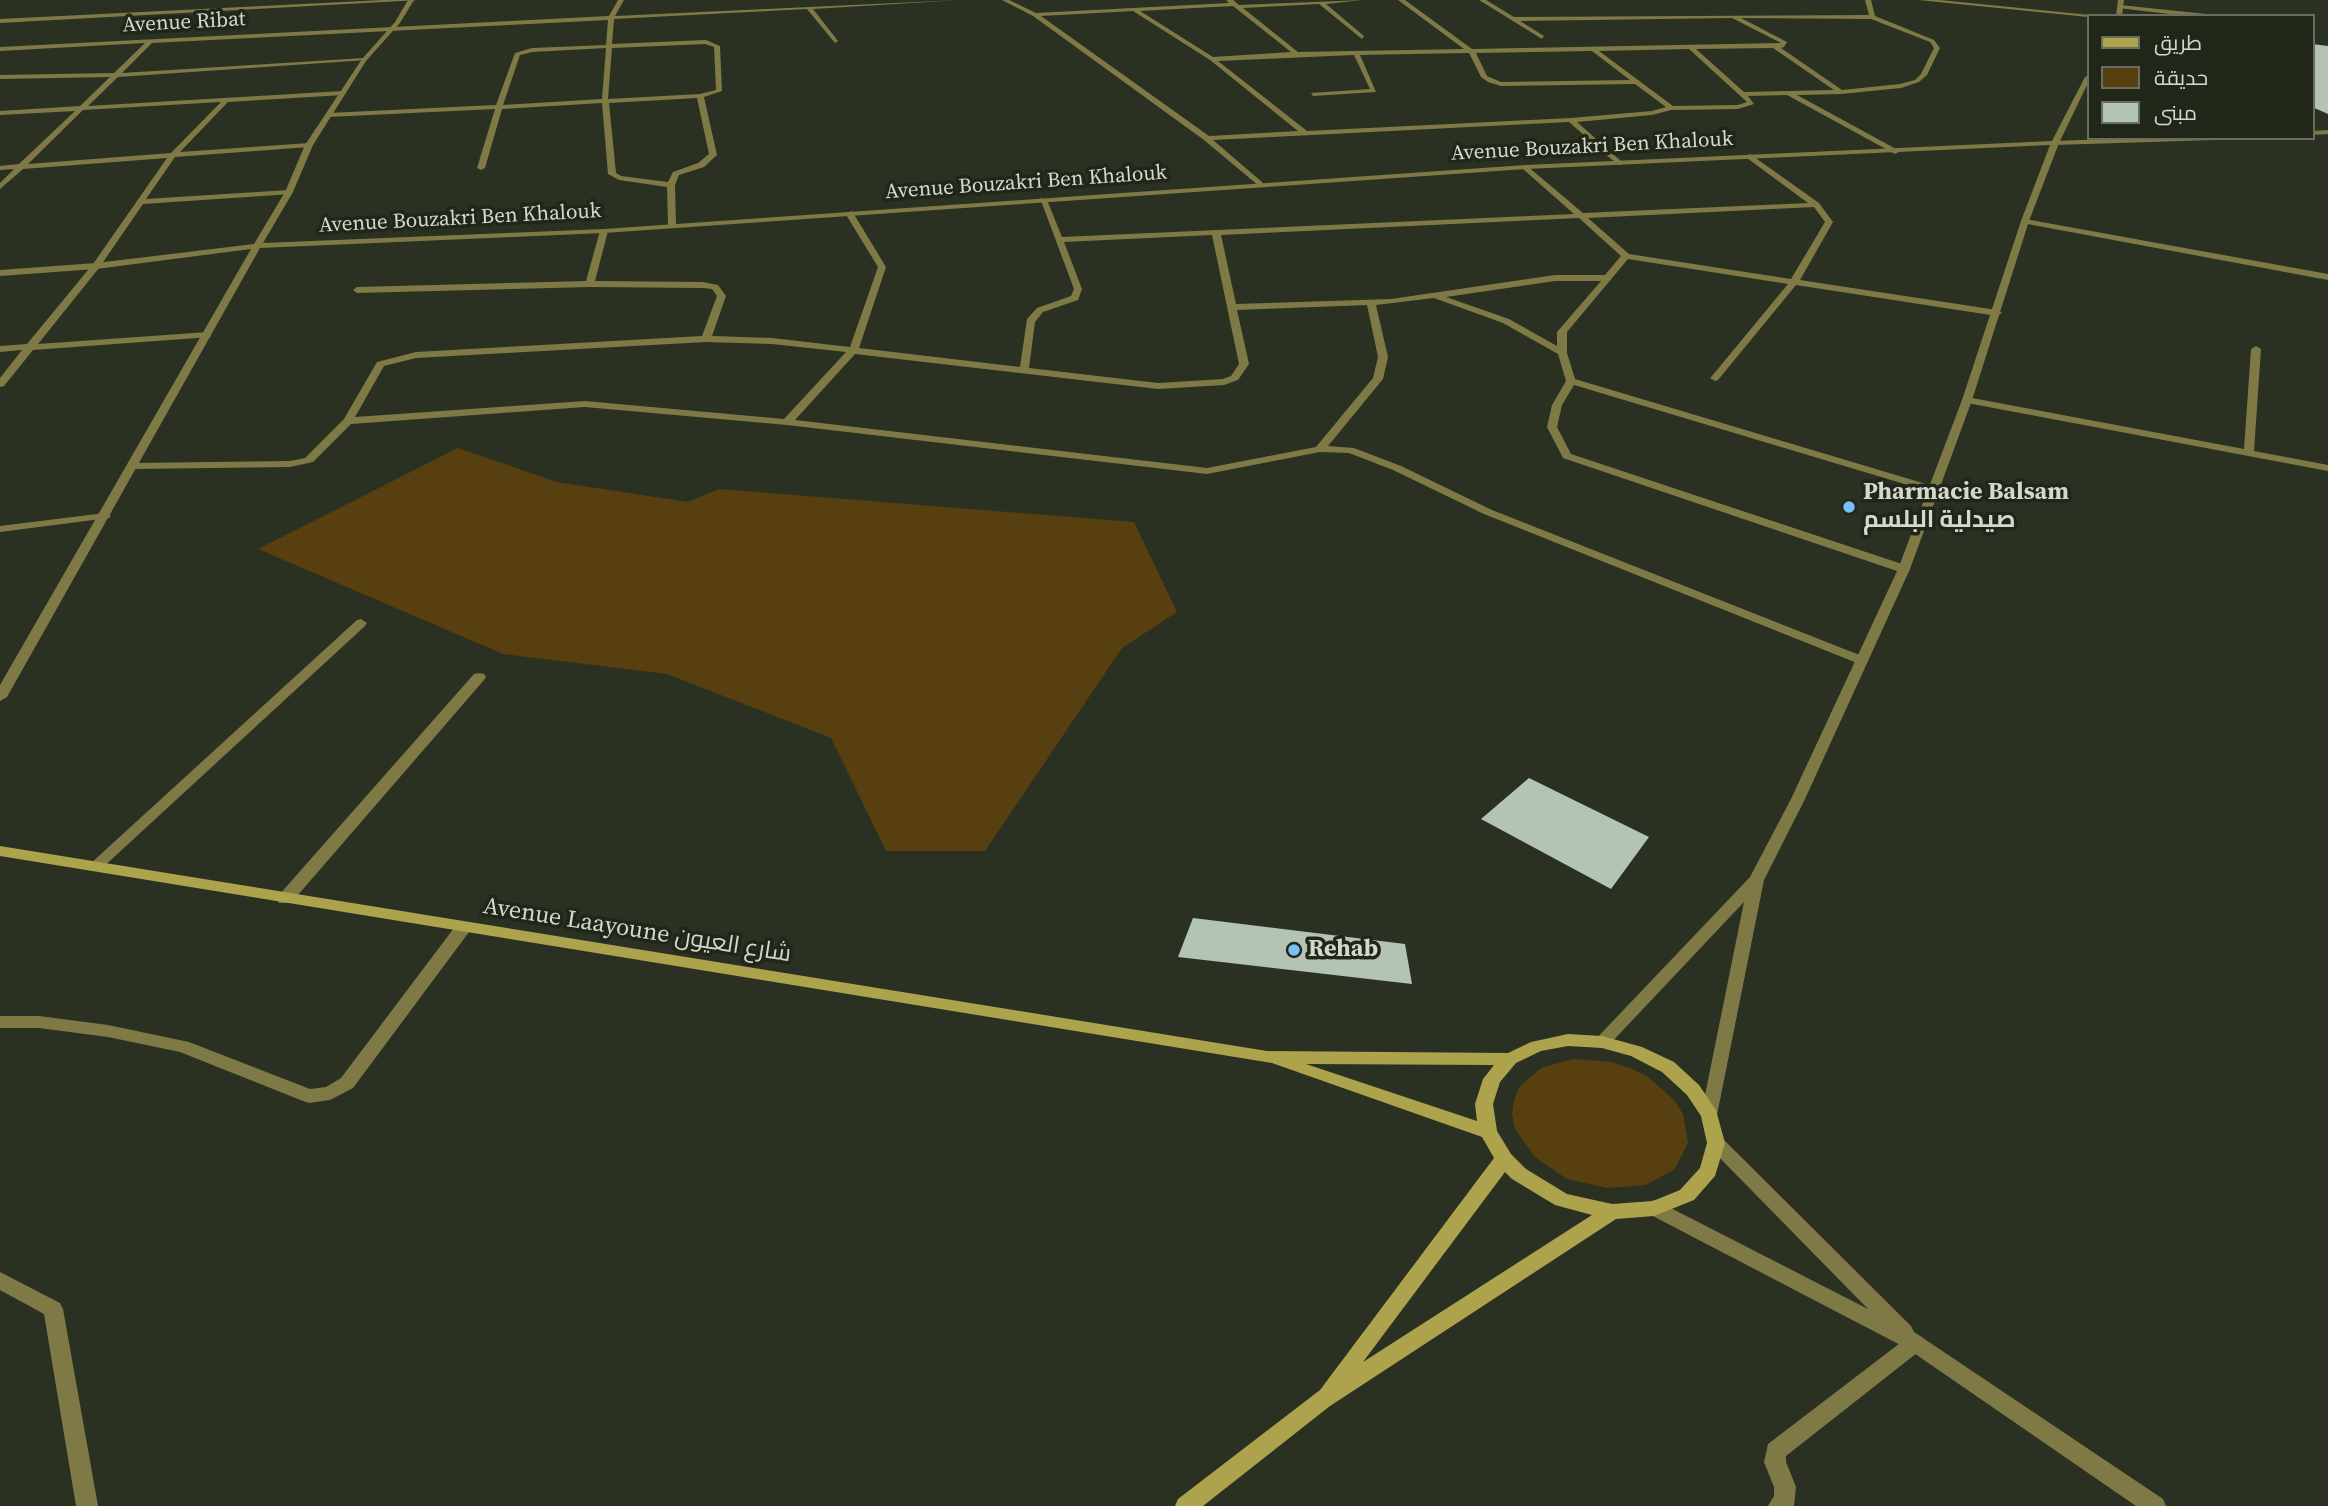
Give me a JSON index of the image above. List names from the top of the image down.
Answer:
{
  "streets": {
    "main road": ["Avenue Laayoune شارع العيون"],
    "street": ["Avenue Ribat", "Avenue Bouzakri Ben Khalouk"]
  },
  "places": ["Pharmacie Balsam صيدلية البلسم", "Rehab"],
  "legend": ["طريق", "حديقة", "مبنى"]
}
